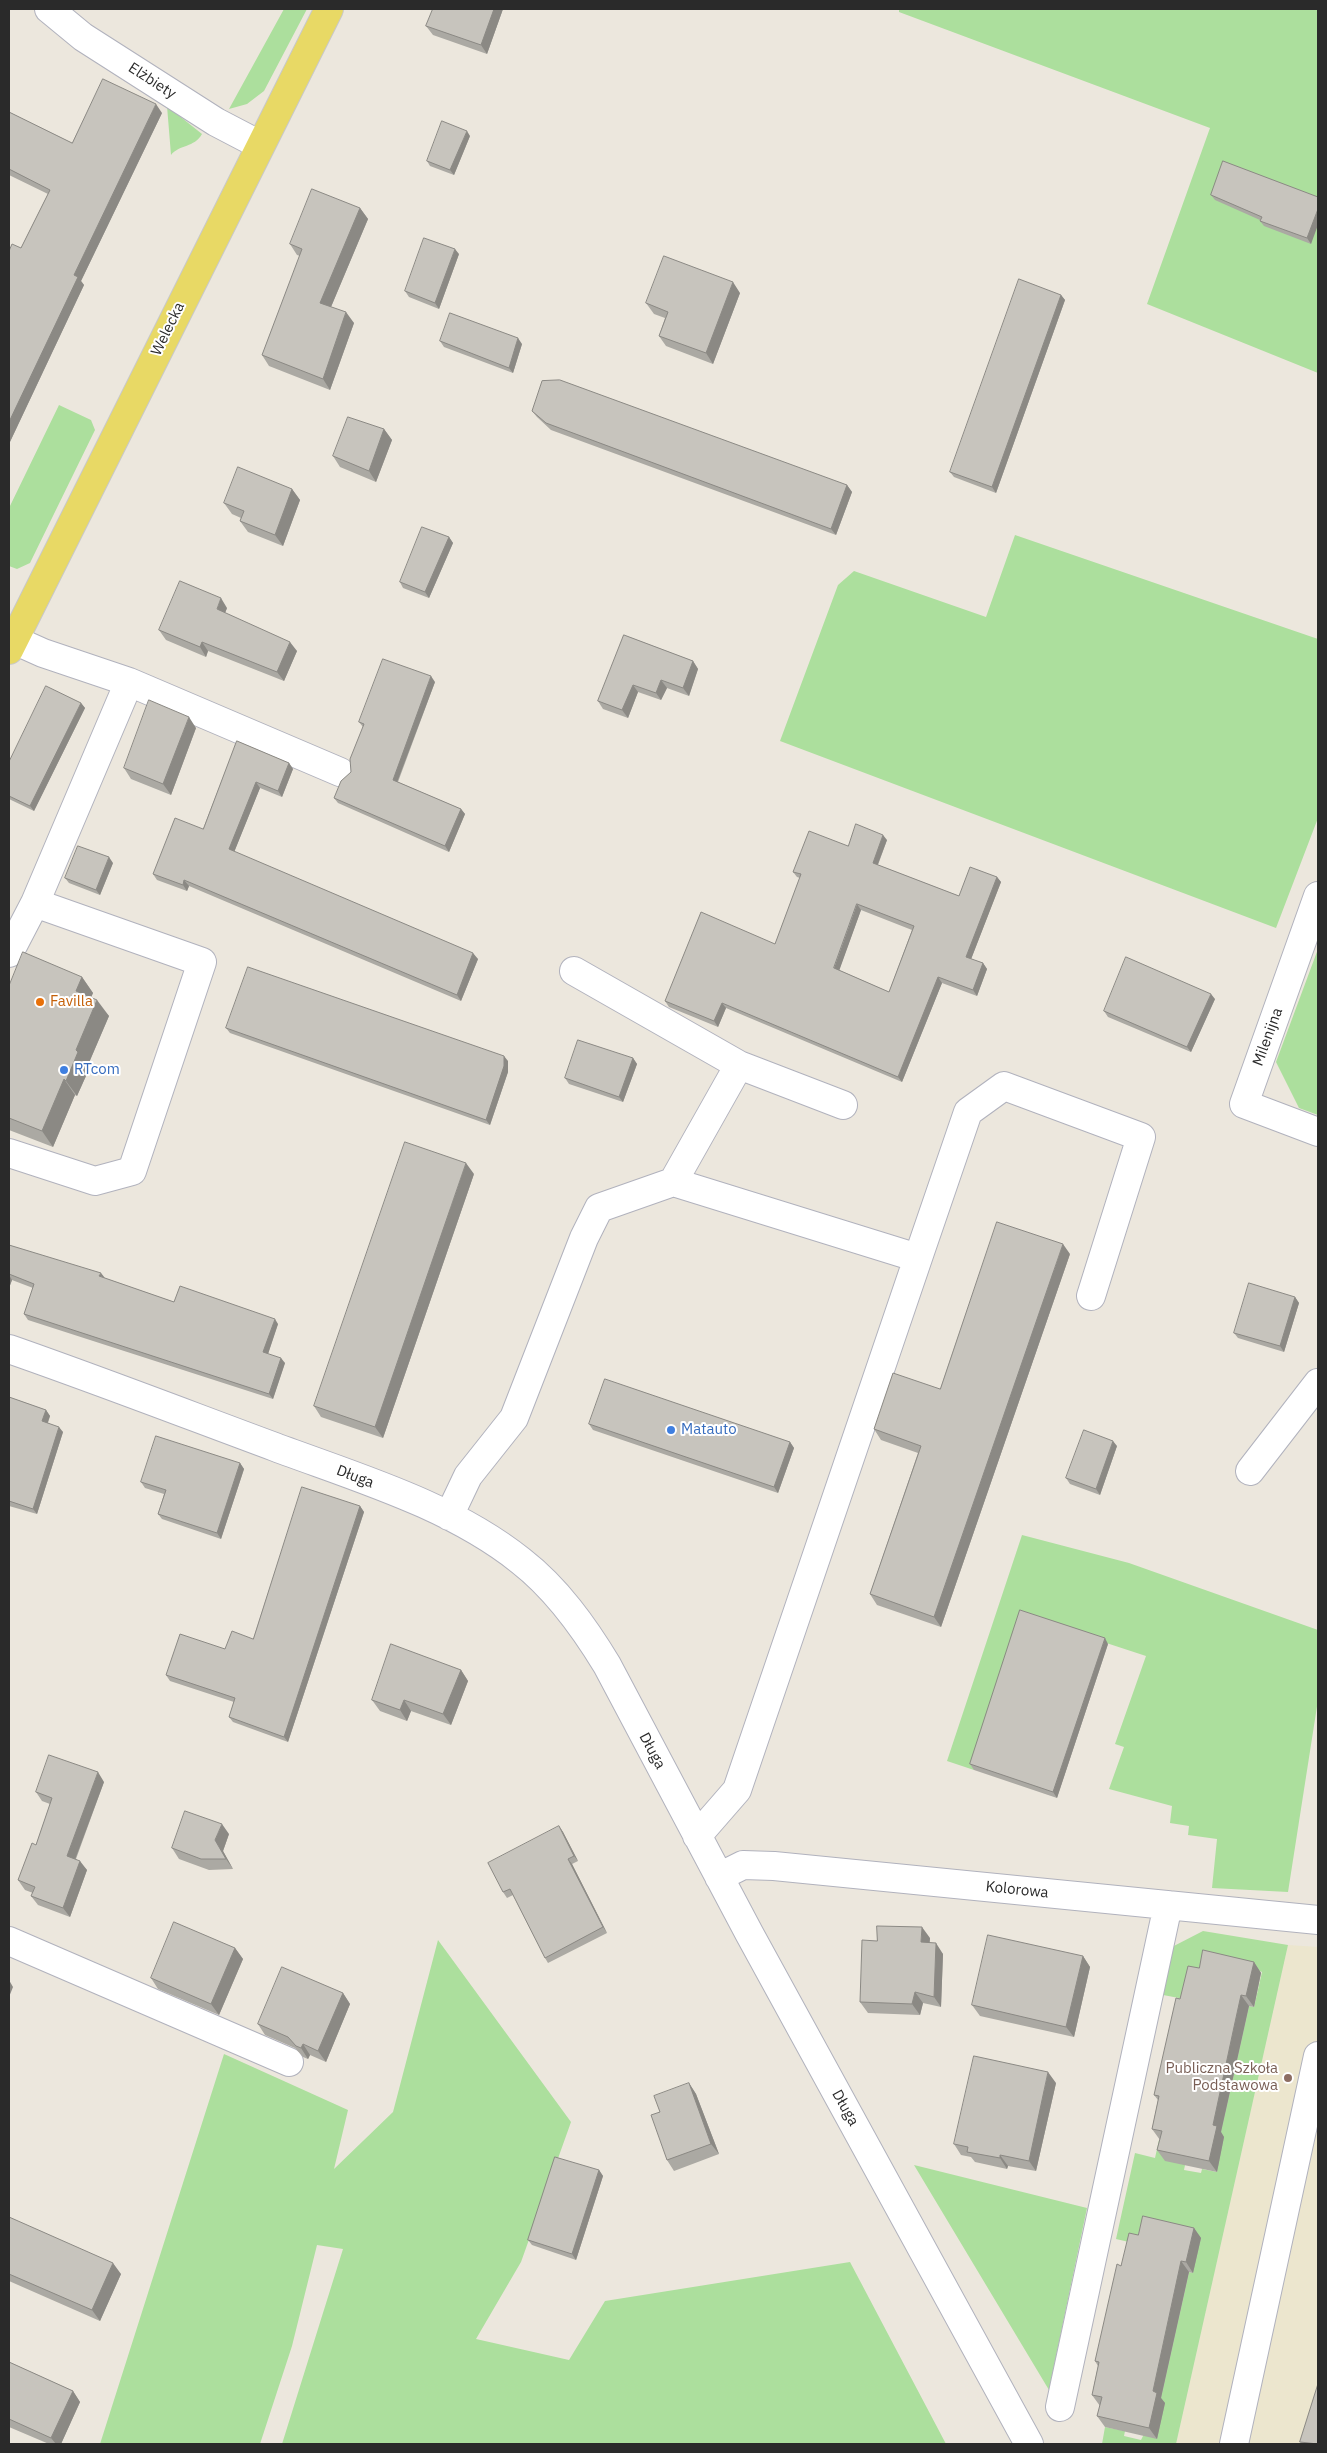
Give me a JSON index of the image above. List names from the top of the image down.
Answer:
{
  "streets": {
    "main road": ["Welecka"],
    "street": [
      "Elżbiety",
      "Milenijna",
      "Długa",
      "Kolorowa"
    ]
  },
  "crossings": [
    ["Elżbiety", "Welecka"],
    ["Długa", "Kolorowa"]
  ],
  "places": [
    "Favilla",
    "RTcom",
    "Matauto",
    "Publiczna Szkoła Podstawowa"
  ]
}
